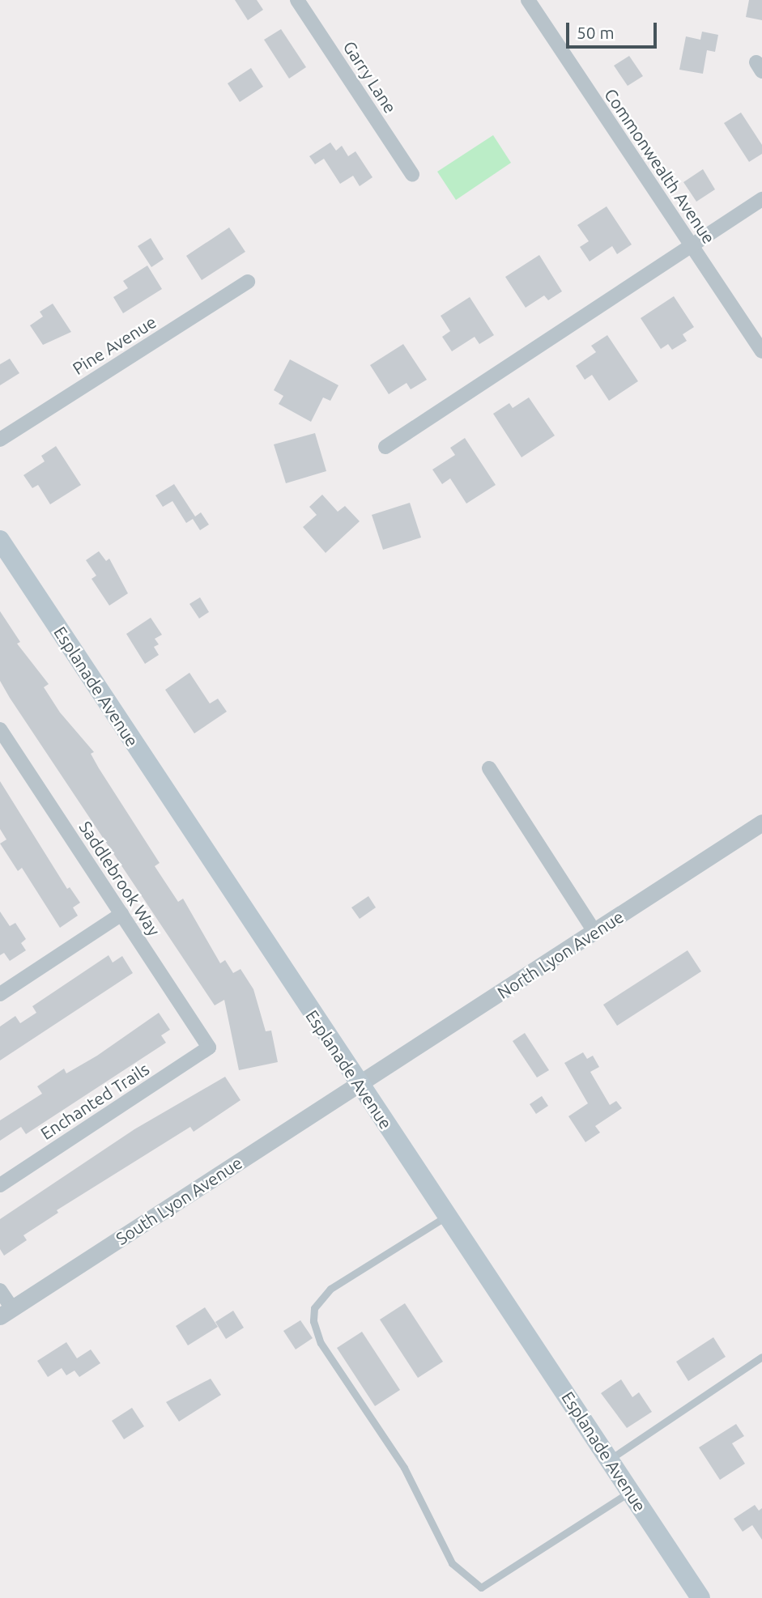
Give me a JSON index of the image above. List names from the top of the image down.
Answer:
{
  "streets": {
    "main road": ["Esplanade Avenue"],
    "street": [
      "Garry Lane",
      "Commonwealth Avenue",
      "Pine Avenue",
      "Saddlebrook Way",
      "North Lyon Avenue",
      "Enchanted Trails",
      "South Lyon Avenue"
    ]
  },
  "crossings": [
    ["Esplanade Avenue", "North Lyon Avenue"],
    ["Esplanade Avenue", "South Lyon Avenue"],
    ["Saddlebrook Way", "Enchanted Trails"],
    ["North Lyon Avenue", "South Lyon Avenue"]
  ],
  "scale_bar": "50 m"
}
